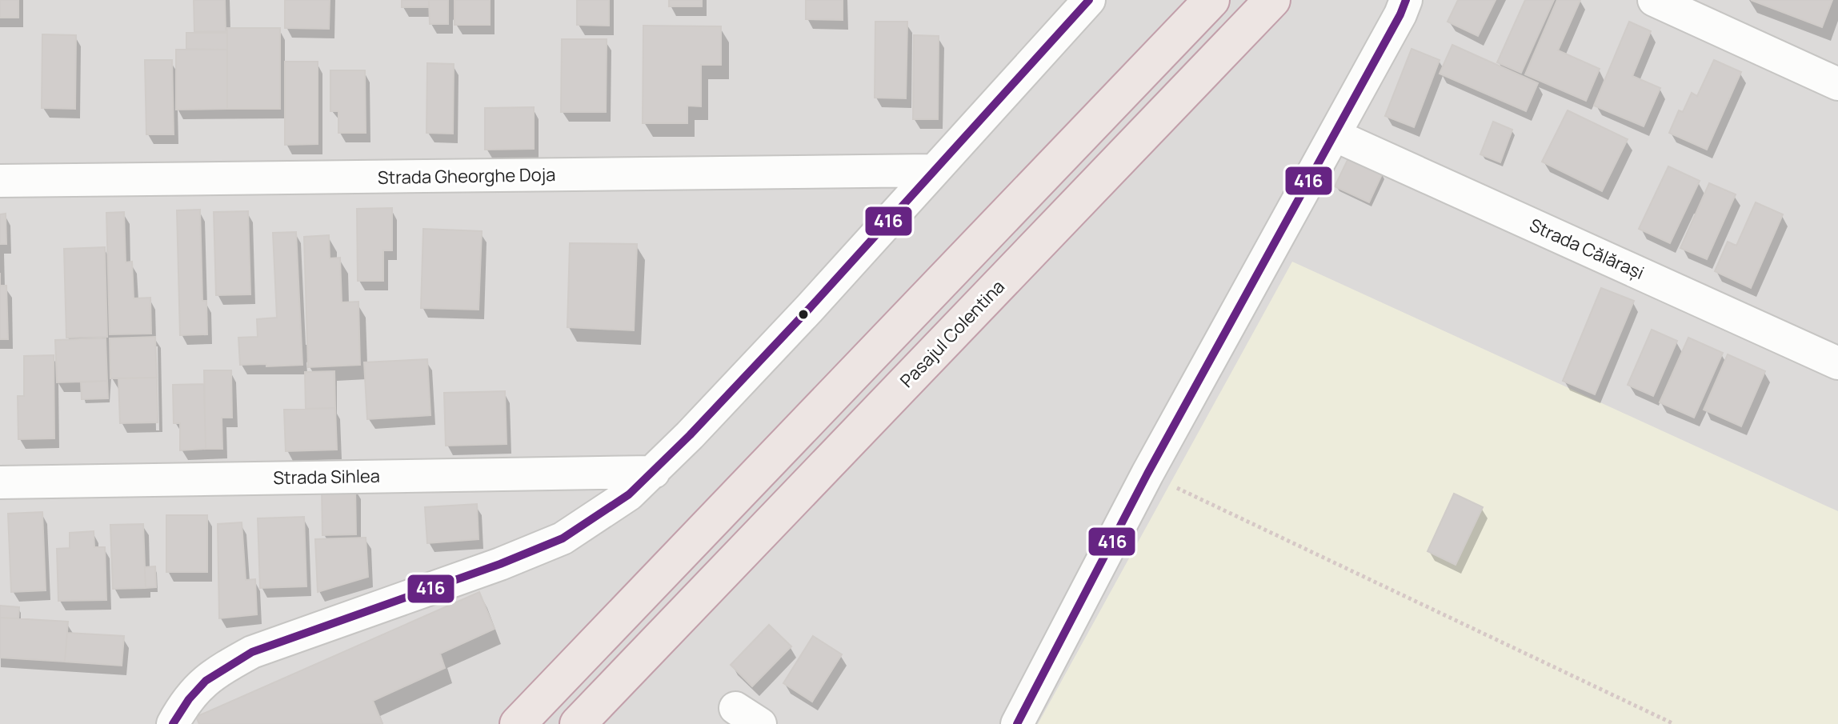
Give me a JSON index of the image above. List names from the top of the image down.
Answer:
{
  "streets": {
    "highway": ["Pasajul Colentina"],
    "street": ["Strada Gheorghe Doja", "Strada Călărași", "Strada Sihlea"]
  },
  "lines": ["transit line 416"]
}
